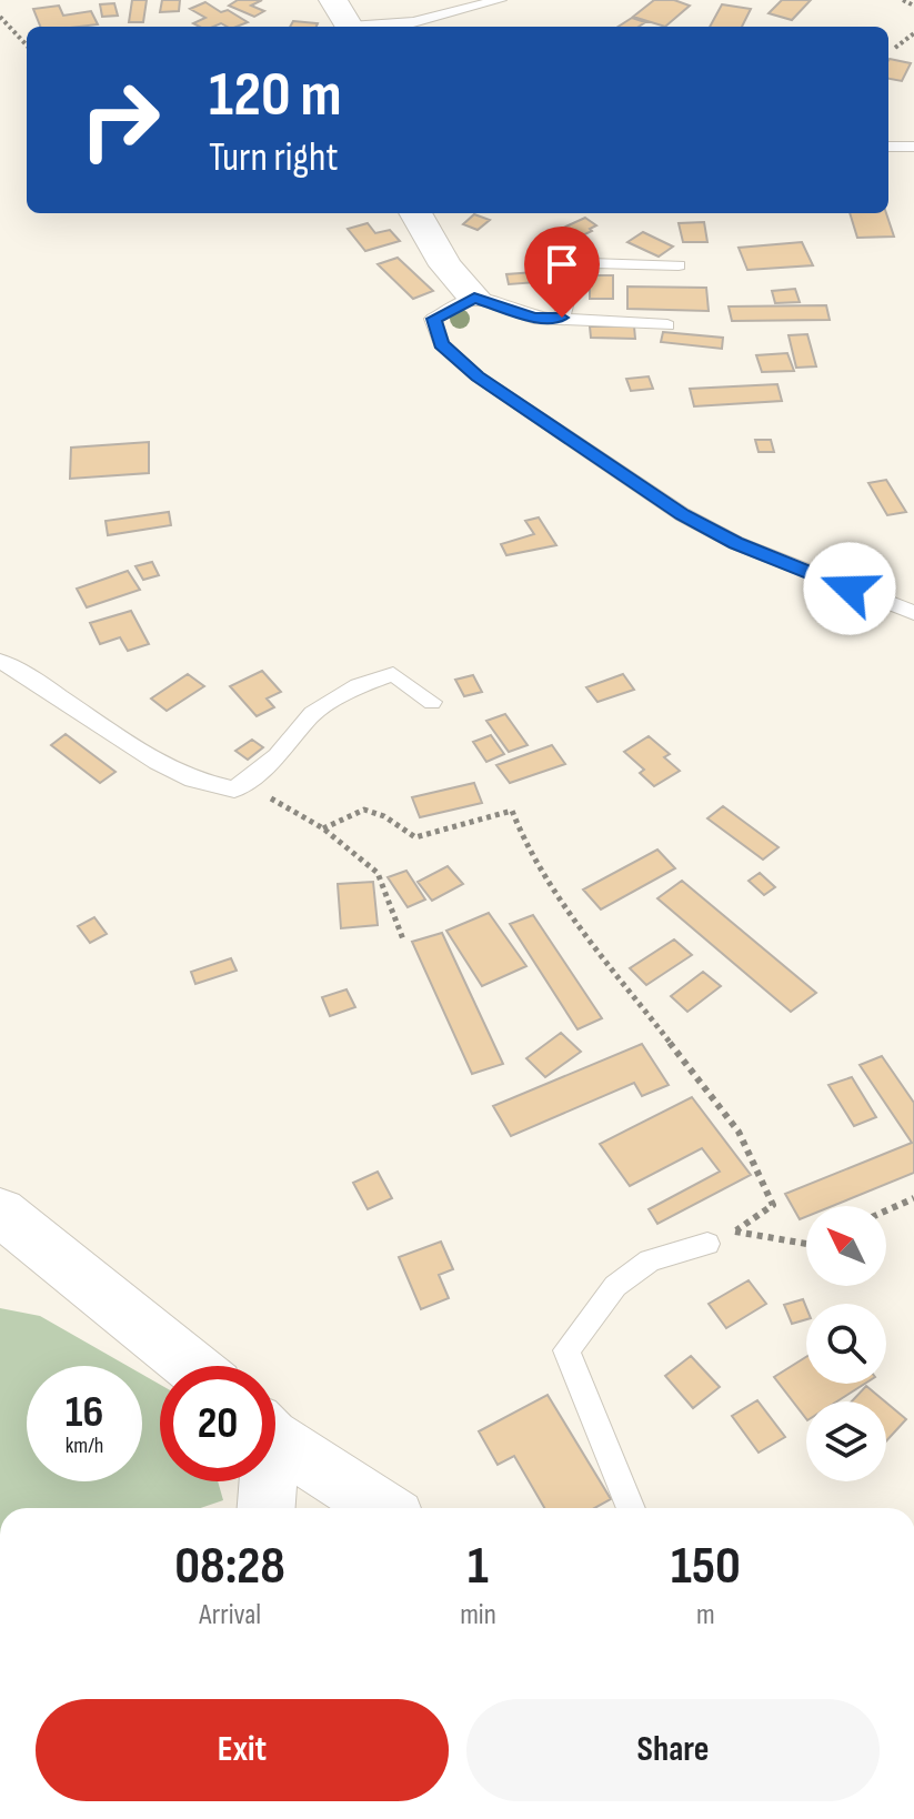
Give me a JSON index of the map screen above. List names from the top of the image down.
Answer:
{
  "north": "top left",
  "page": {
    "turn": ["120 m", "Turn right"],
    "speed": "16 km/h",
    "limit": "20",
    "eta": [
      "08:28",
      "Arrival",
      "1",
      "min",
      "150",
      "m"
    ],
    "buttons": ["Exit", "Share"]
  }
}
